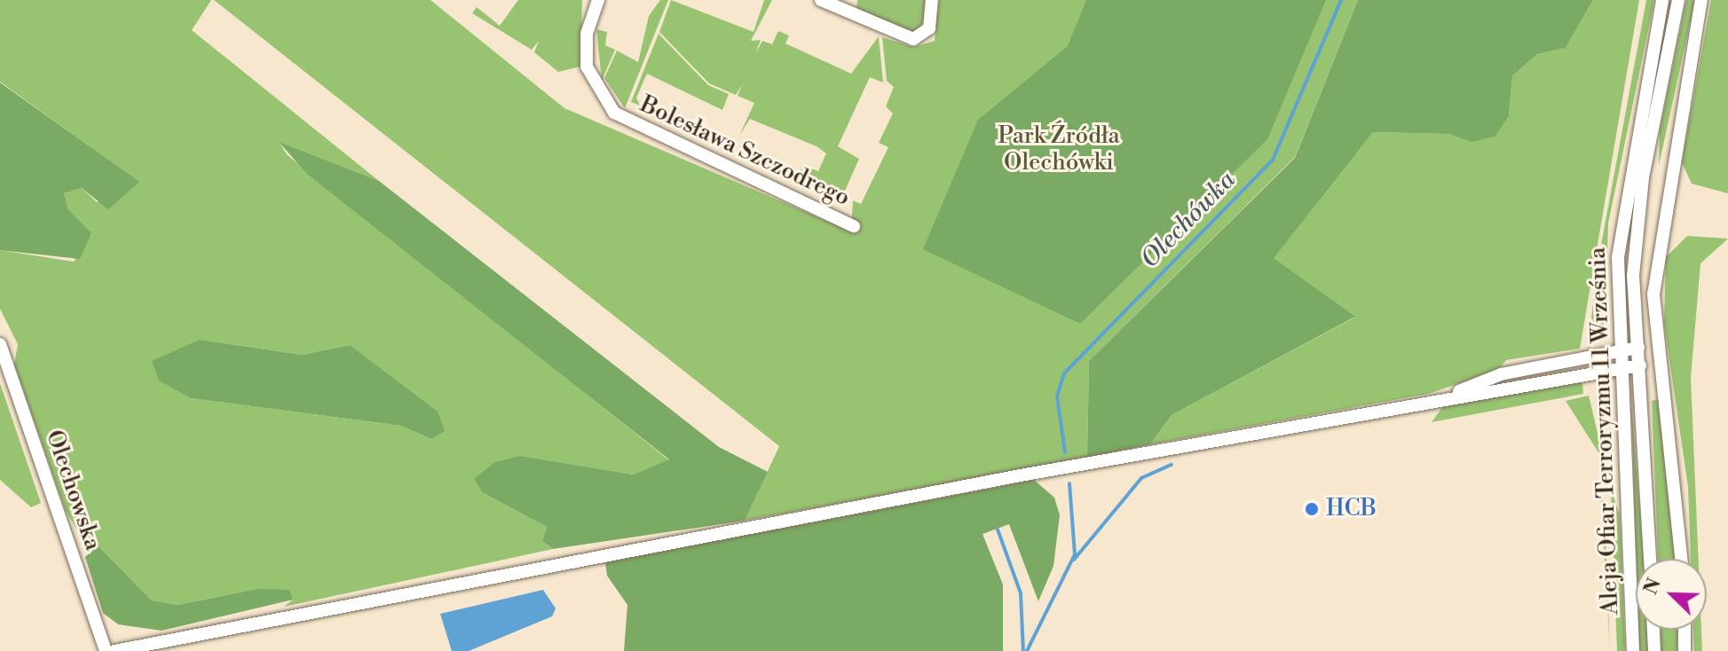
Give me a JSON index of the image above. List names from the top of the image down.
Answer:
{
  "streets": {
    "street": ["Bolesława Szczodrego", "Aleja Ofiar Terroryzmu 11 Września", "Olechowska"]
  },
  "water": ["Olechówka"],
  "parks": ["Park Źródła Olechówki"],
  "places": ["HCB"],
  "north": "top left"
}
